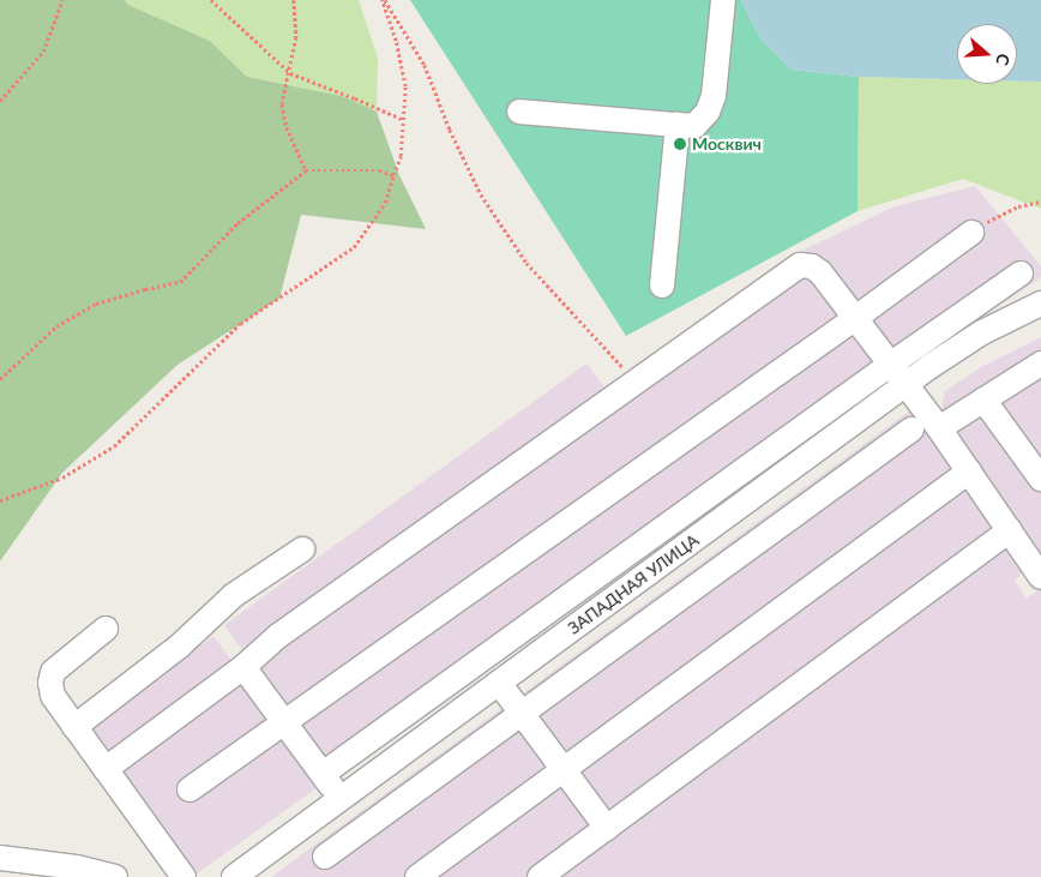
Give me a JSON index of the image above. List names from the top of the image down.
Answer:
{
  "streets": {
    "street": ["ЗАПАДНАЯ УЛИЦА"]
  },
  "places": ["Москвич"],
  "north": "right"
}
